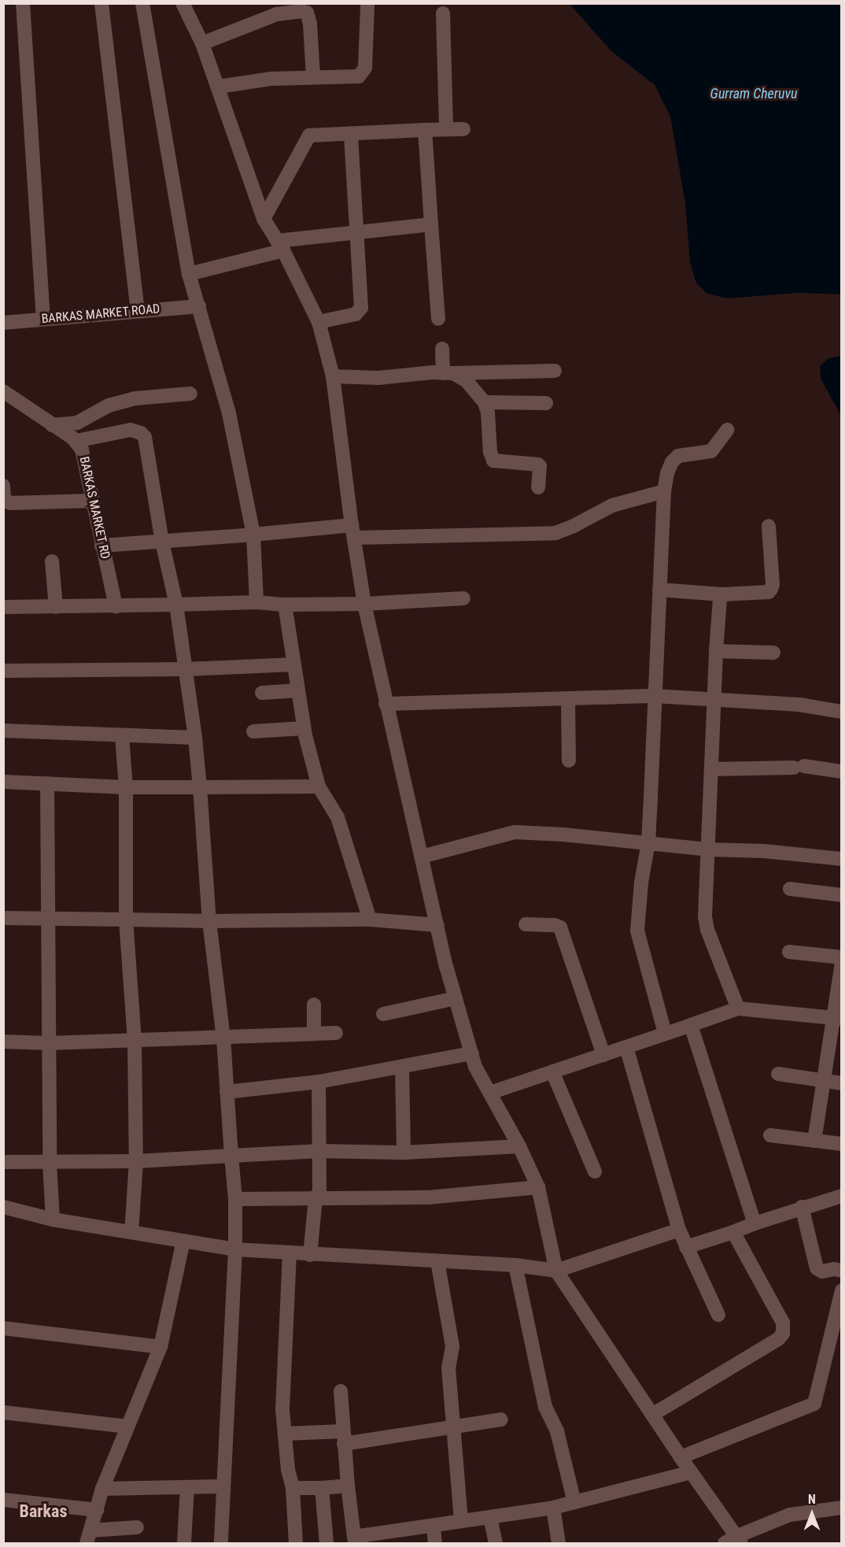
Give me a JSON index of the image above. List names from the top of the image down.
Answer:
{
  "streets": {
    "street": ["BARKAS MARKET ROAD", "BARKAS MARKET RD"]
  },
  "districts": ["Barkas"],
  "water": ["Gurram Cheruvu"],
  "north": "top"
}
